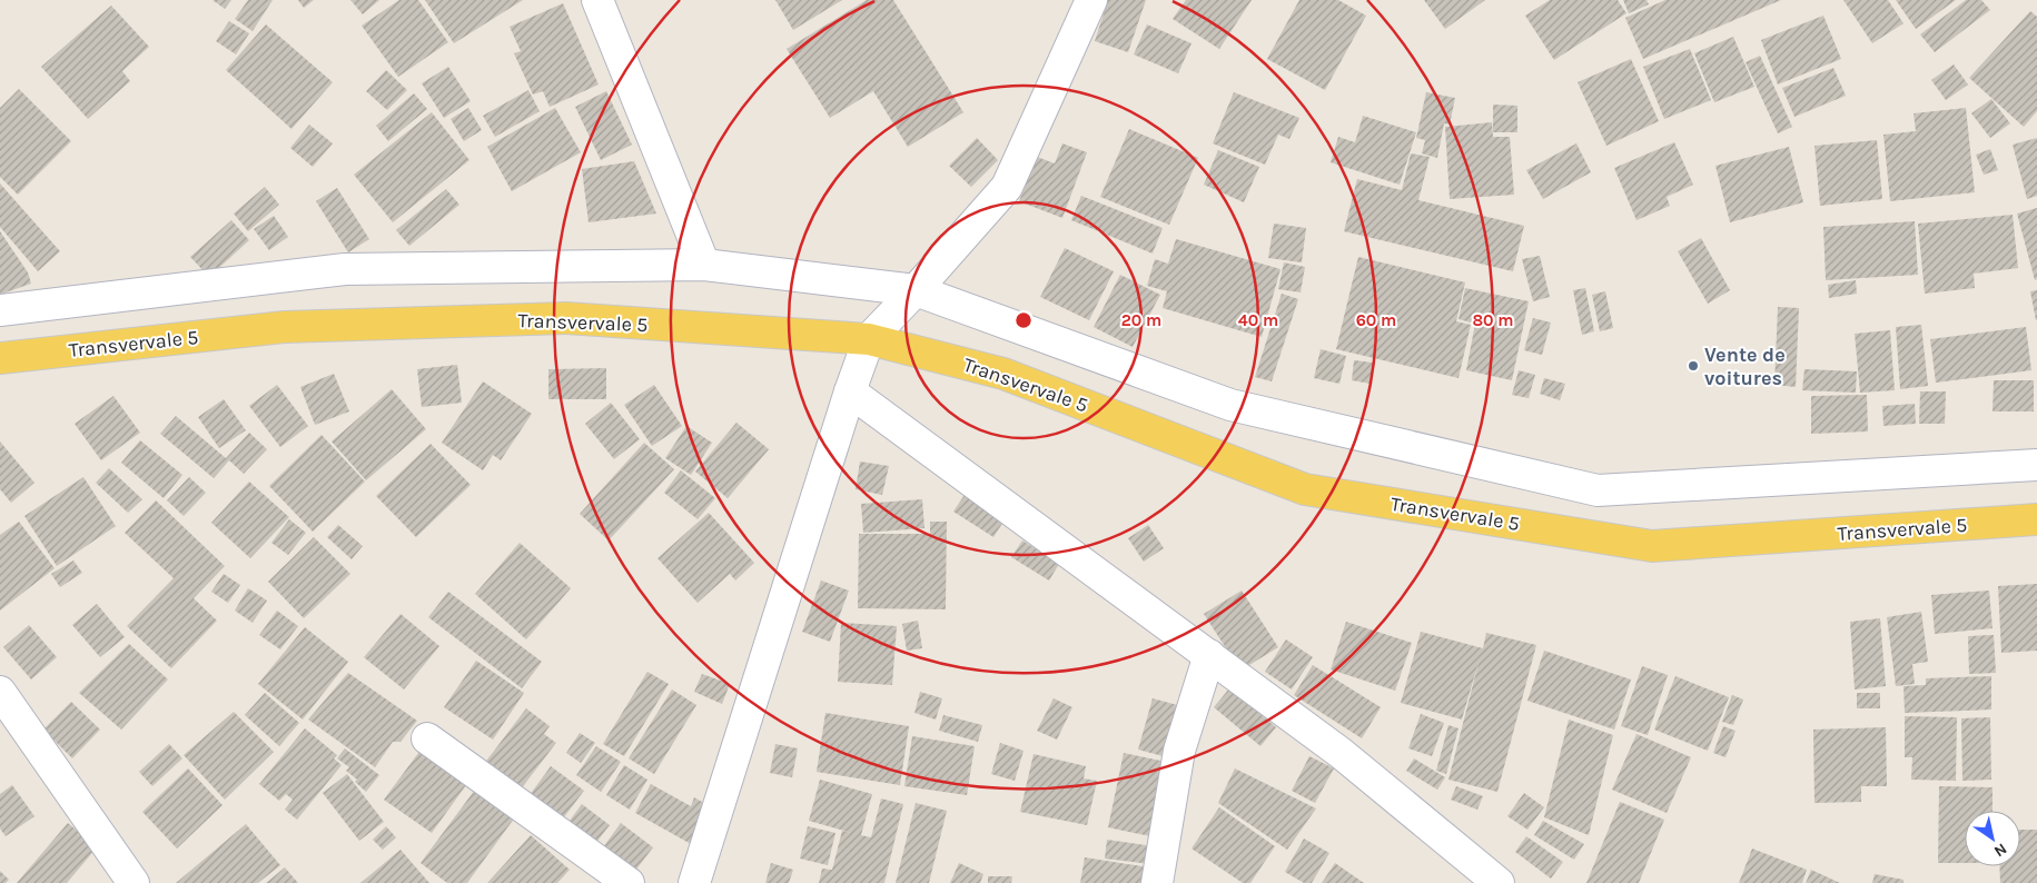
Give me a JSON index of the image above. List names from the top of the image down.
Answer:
{
  "streets": {
    "main road": ["Transvervale 5"]
  },
  "places": ["Vente de voitures"],
  "north": "bottom right",
  "rings": [
    "20 m",
    "40 m",
    "60 m",
    "80 m"
  ]
}
